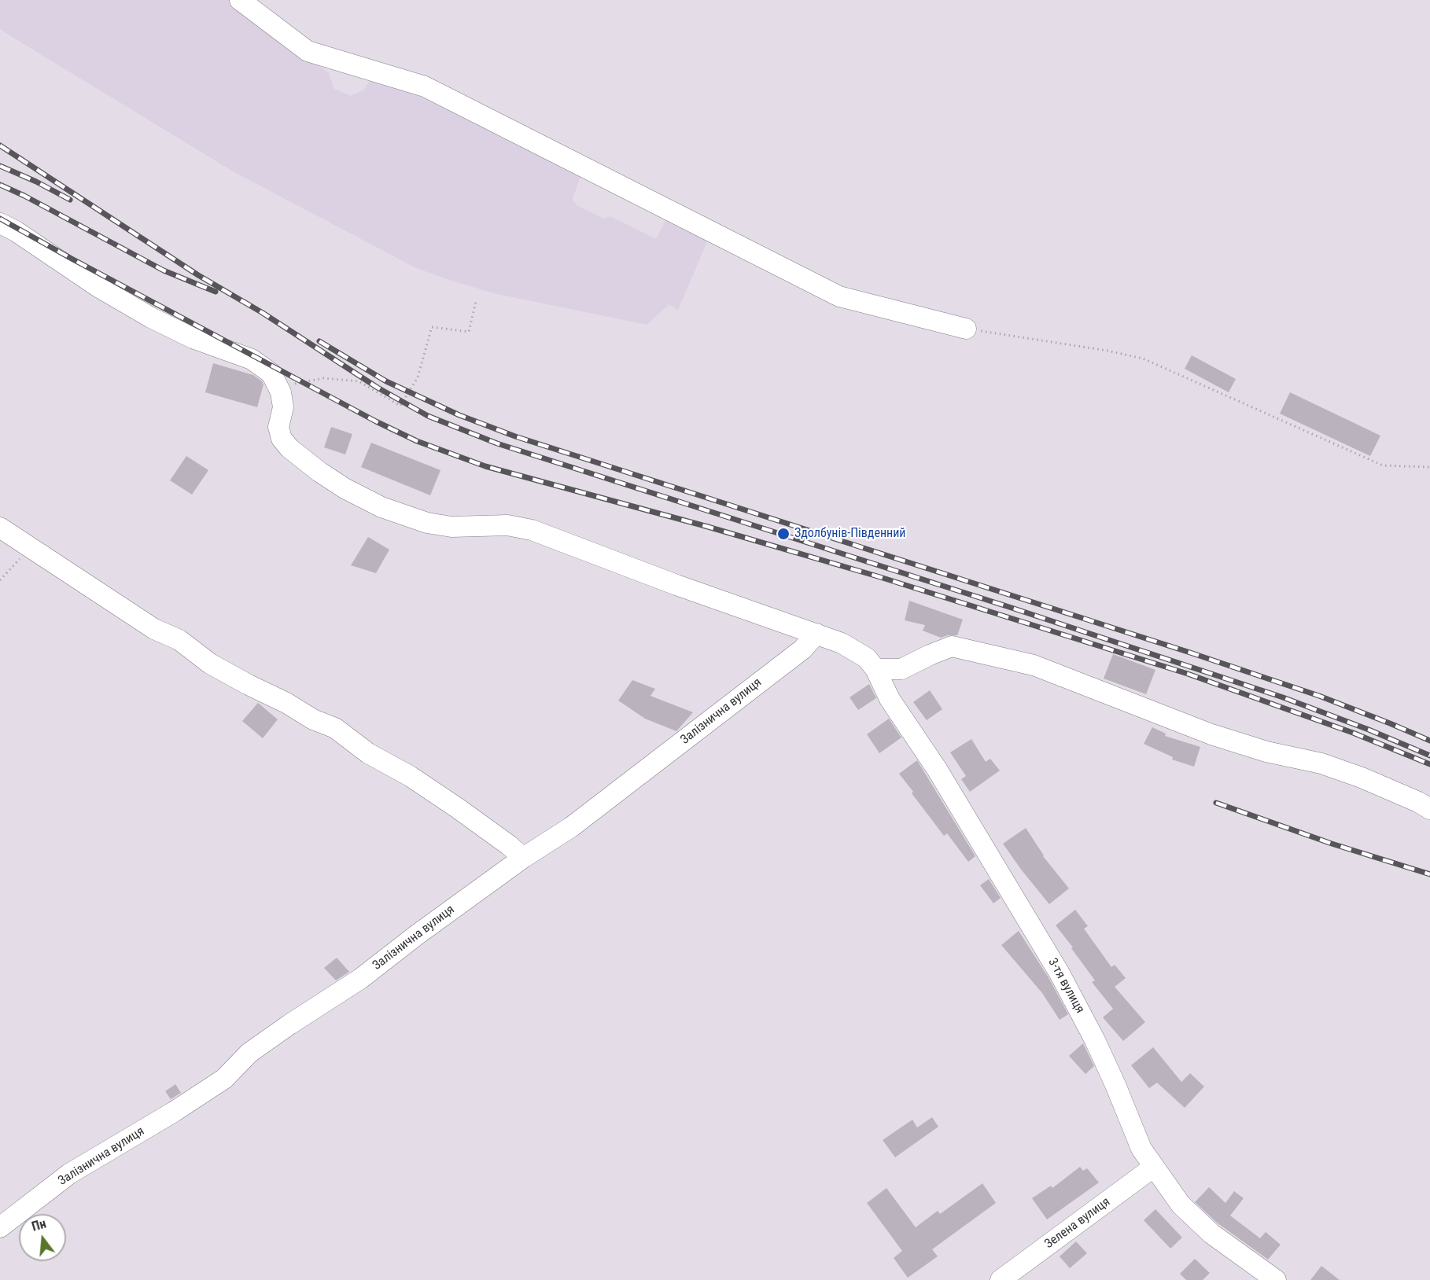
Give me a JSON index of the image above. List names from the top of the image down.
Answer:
{
  "streets": {
    "street": ["Залізнична вулиця", "3-тя вулиця", "Зелена вулиця"]
  },
  "crossings": [
    ["3-тя вулиця", "Зелена вулиця"]
  ],
  "places": ["Здолбунів-Південний"],
  "north": "top"
}
